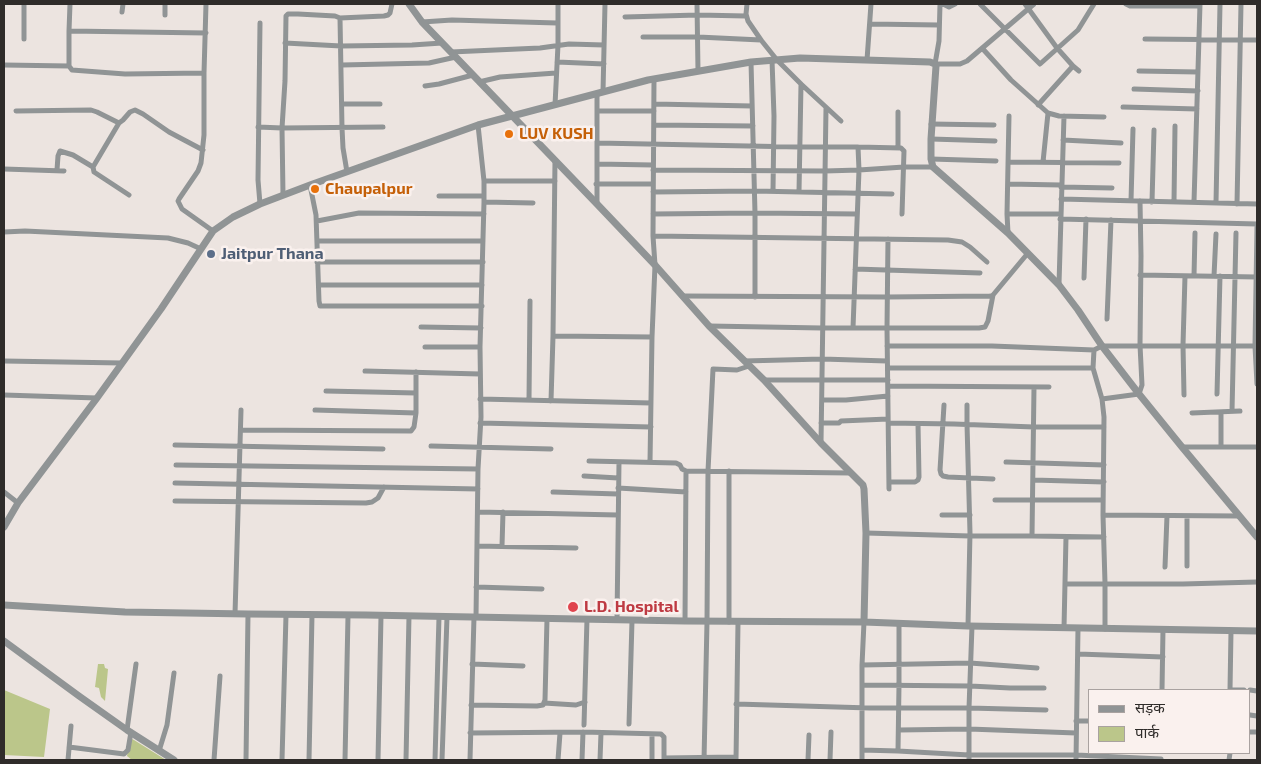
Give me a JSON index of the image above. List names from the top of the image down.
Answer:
{
  "places": [
    "LUV KUSH",
    "Chaupalpur",
    "Jaitpur Thana",
    "L.D. Hospital"
  ],
  "legend": ["सड़क", "पार्क"]
}
